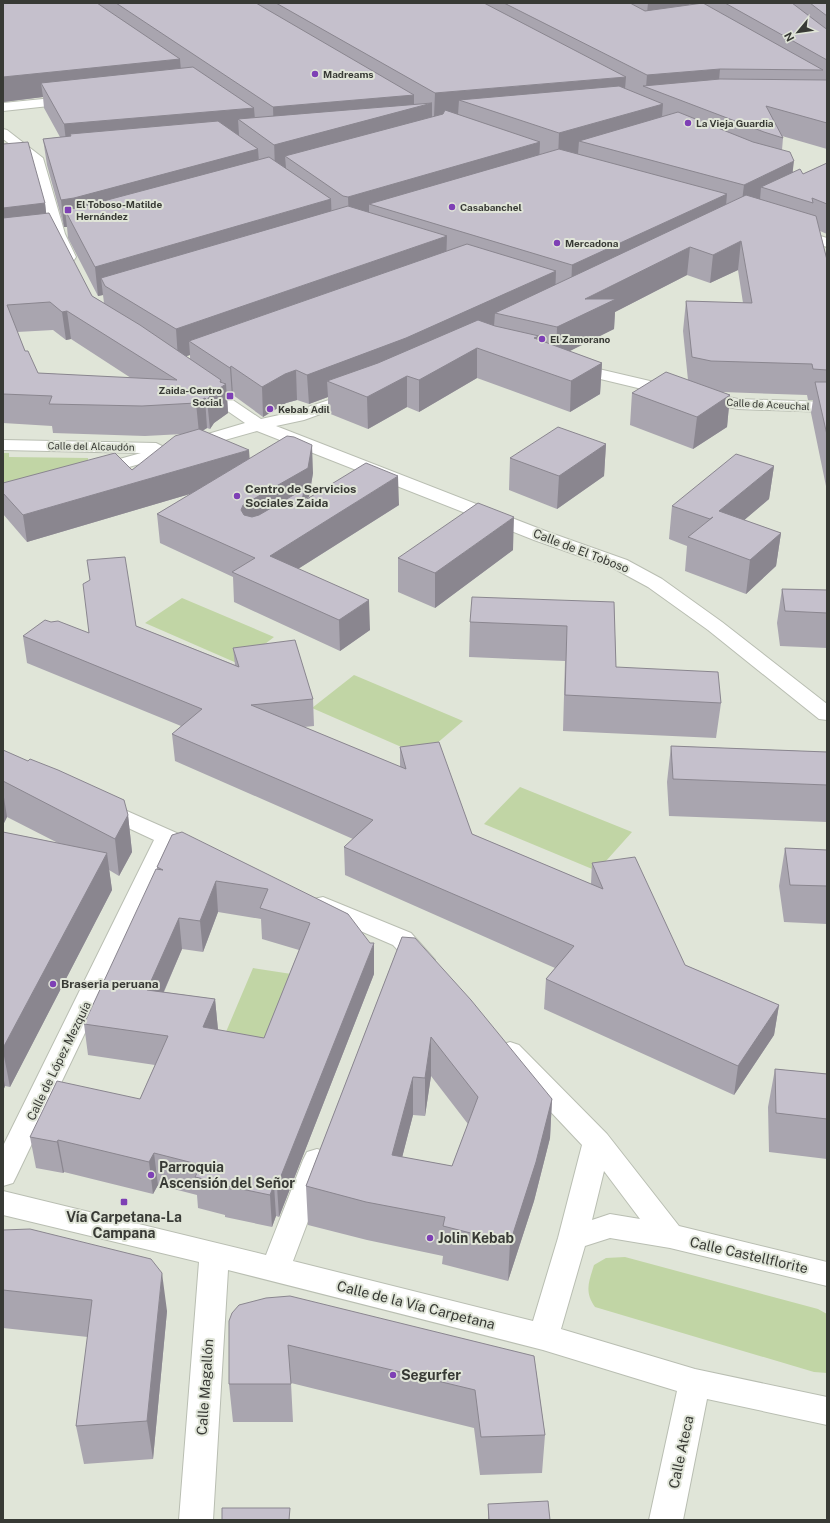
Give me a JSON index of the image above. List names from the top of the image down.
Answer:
{
  "streets": {
    "street": [
      "Calle de Aceuchal",
      "Calle del Alcaudón",
      "Calle de El Toboso",
      "Calle de López Mezquía",
      "Calle Castellflorite",
      "Calle de la Vía Carpetana",
      "Calle Magallón",
      "Calle Ateca"
    ]
  },
  "crossings": [
    ["Calle de la Vía Carpetana", "Calle Magallón"],
    ["Calle de la Vía Carpetana", "Calle Ateca"]
  ],
  "places": {
    "other": [
      "Madreams",
      "La Vieja Guardia",
      "Casabanchel",
      "Mercadona",
      "El Zamorano",
      "Kebab Adil",
      "Centro de Servicios Sociales Zaida",
      "Braseria peruana",
      "Parroquia Ascensión del Señor",
      "Jolin Kebab",
      "Segurfer"
    ],
    "transit": ["El Toboso-Matilde Hernández", "Zaida-Centro Social", "Vía Carpetana-La Campana"]
  },
  "north": "bottom left"
}
